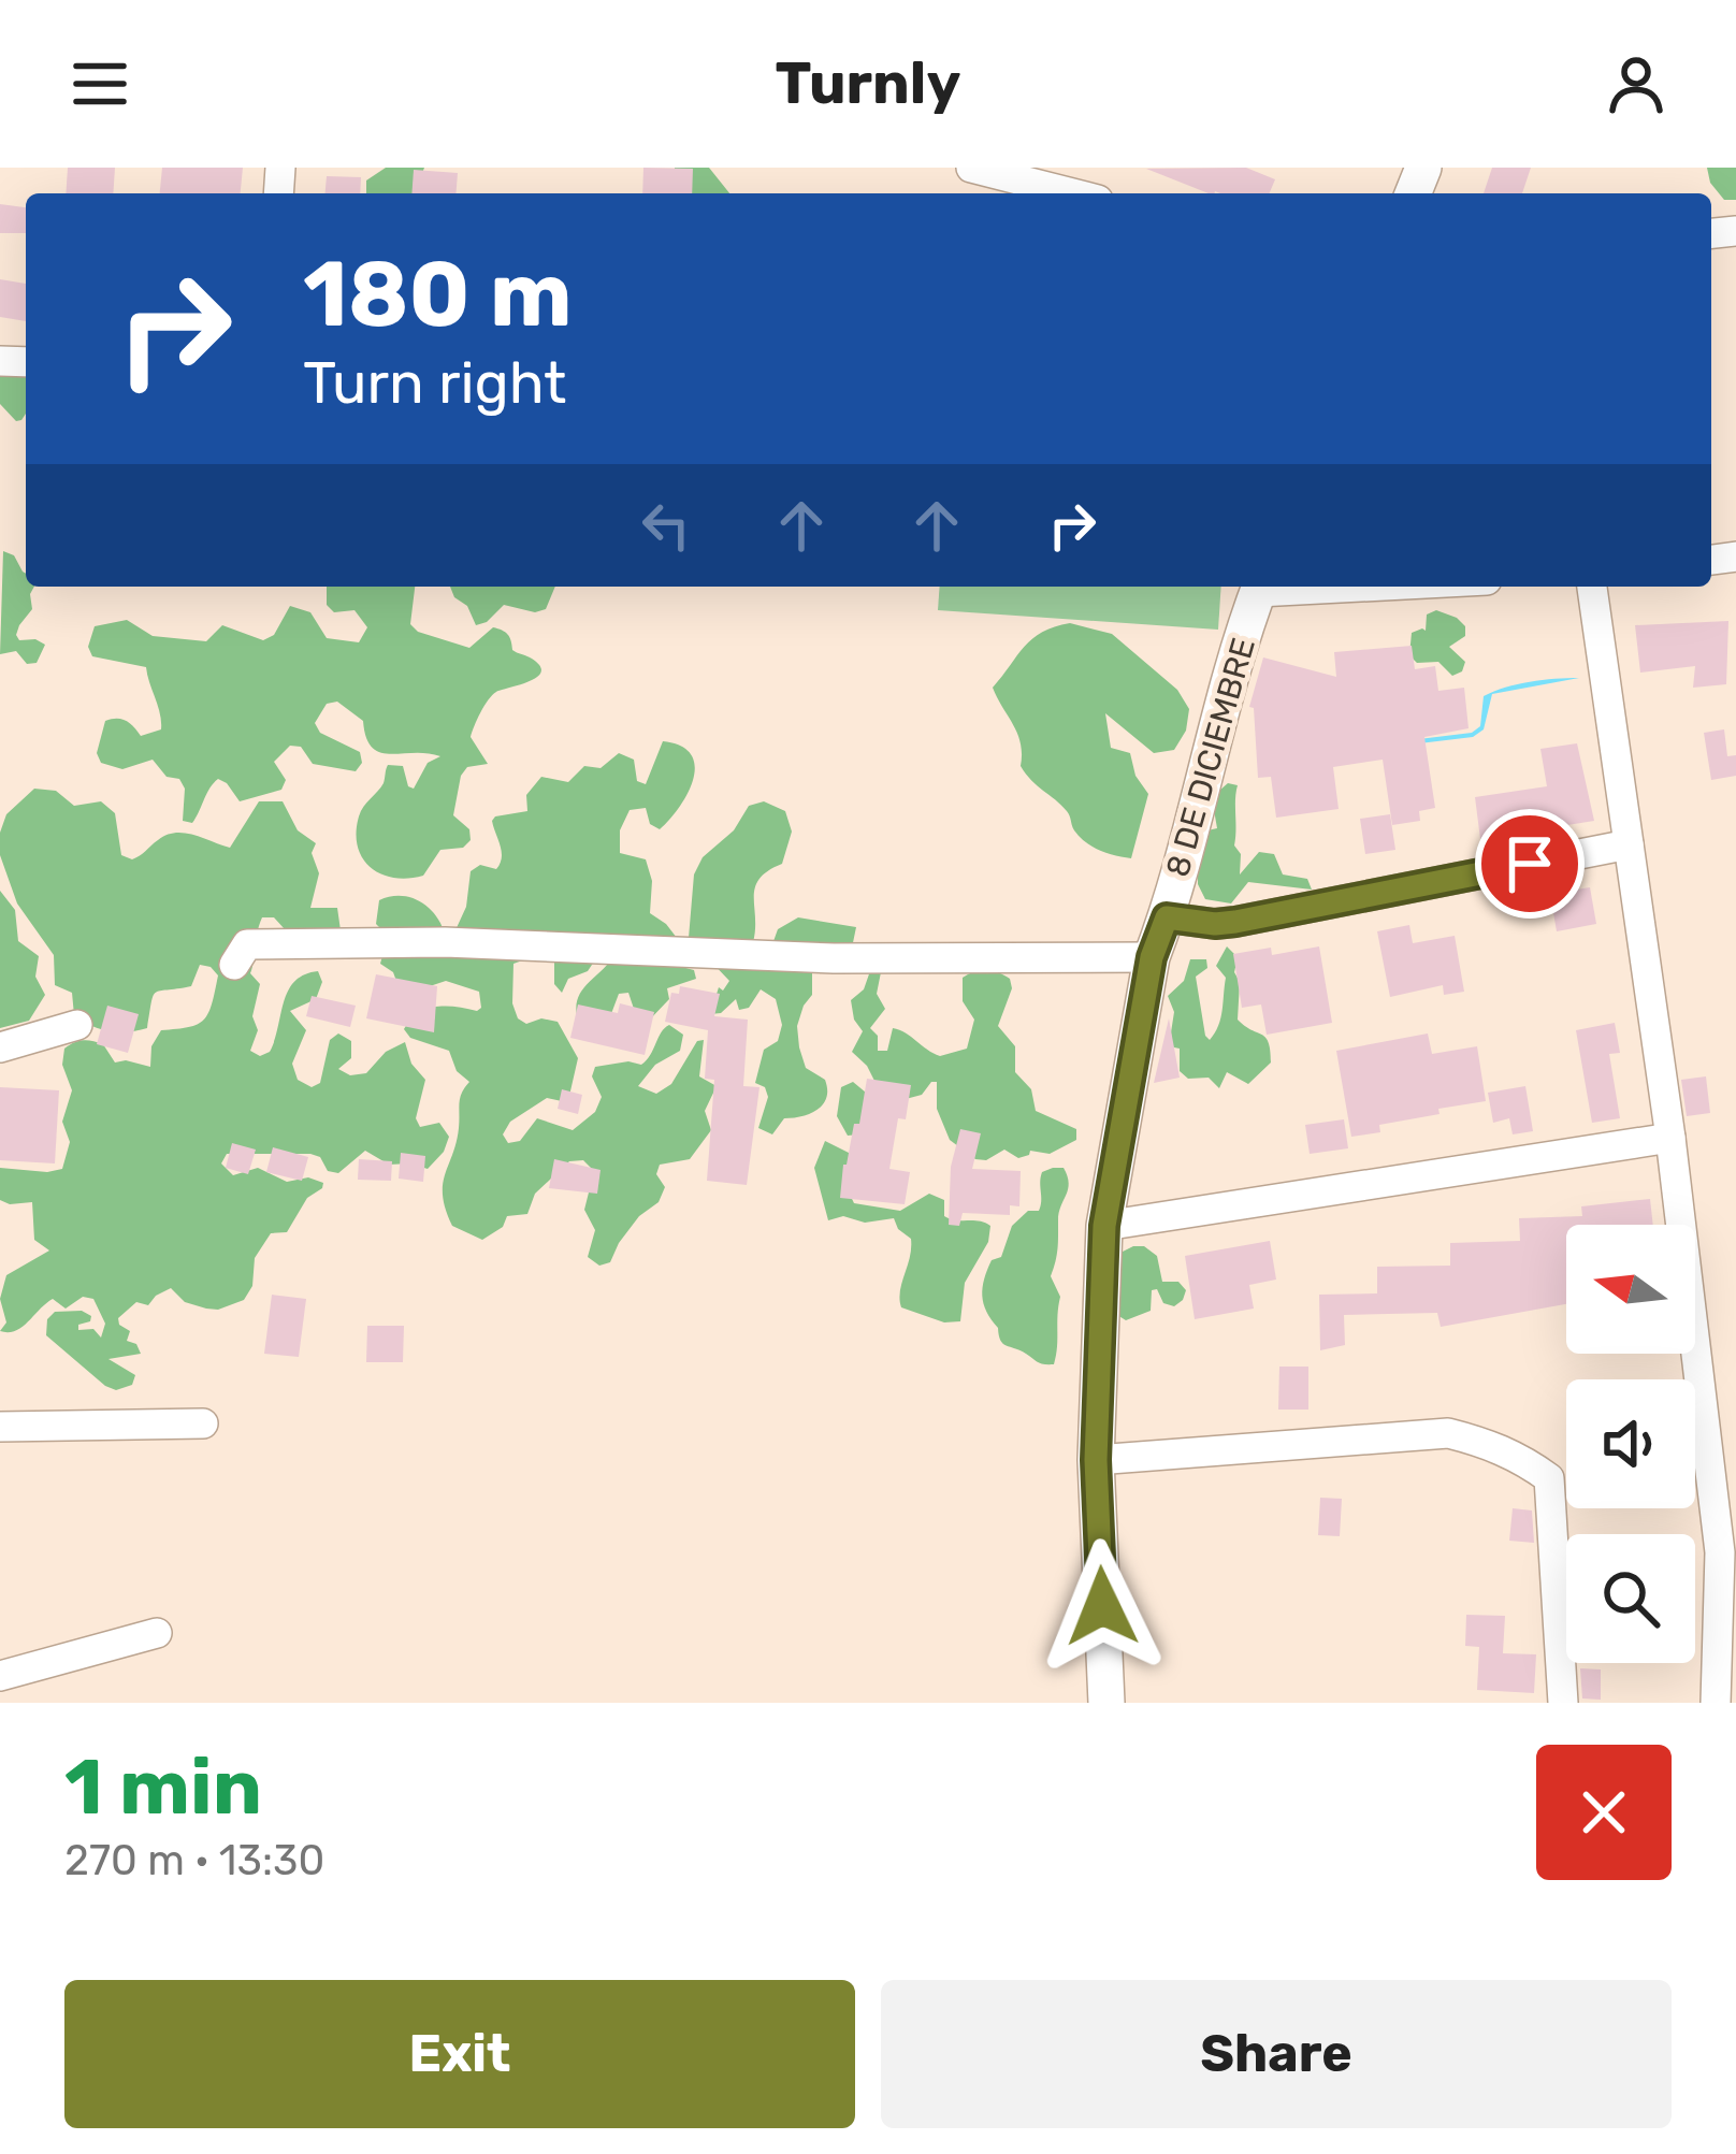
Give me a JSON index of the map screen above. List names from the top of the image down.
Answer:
{
  "streets": {
    "street": ["8 DE DICIEMBRE"]
  },
  "north": "left",
  "page": {
    "header": "Turnly",
    "turn": ["180 m", "Turn right"],
    "heading": ["1 min", "270 m · 13:30"],
    "buttons": ["Exit", "Share"]
  }
}
